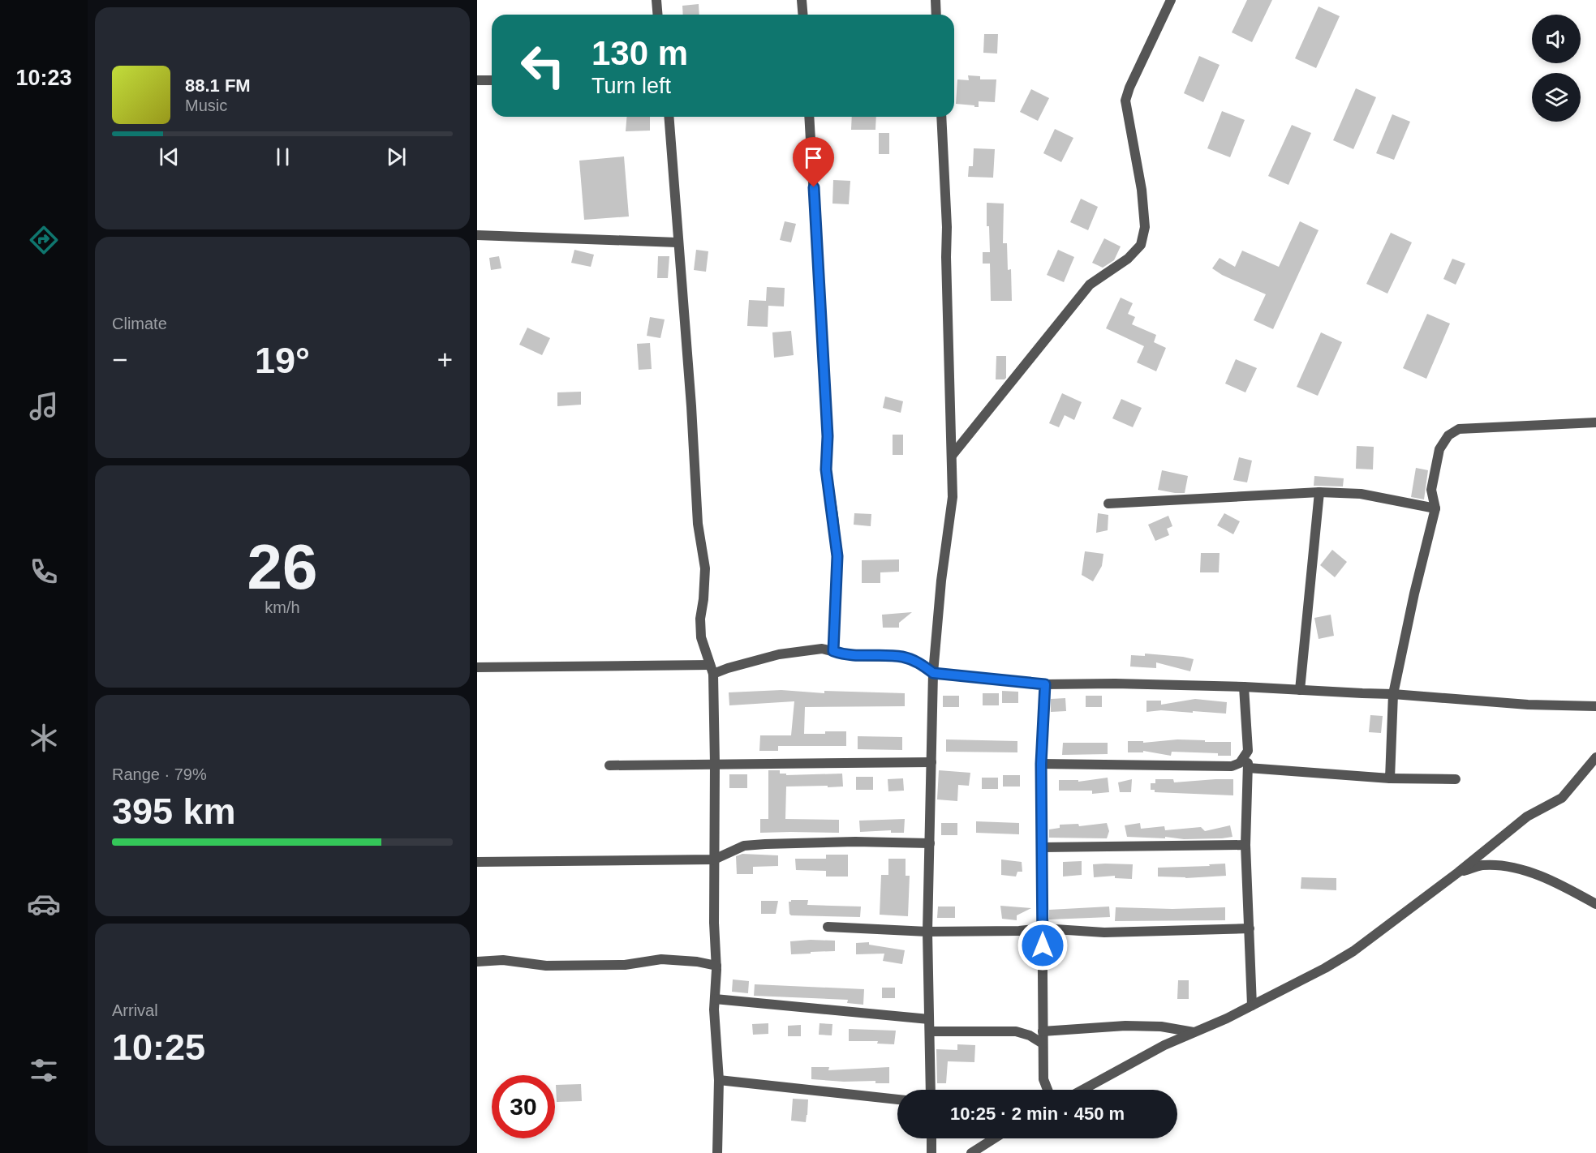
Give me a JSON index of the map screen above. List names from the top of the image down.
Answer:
{
  "page": {
    "tabs": "10:23",
    "turn": ["130 m", "Turn left"],
    "song": ["88.1 FM", "Music"],
    "tile": [
      "Climate",
      ["26", "km/h"],
      ["Range · 79%", "395 km"],
      ["Arrival", "10:25"]
    ],
    "heat": ["−", "19°", "+"],
    "limit": "30",
    "trip": "10:25 · 2 min · 450 m"
  }
}
